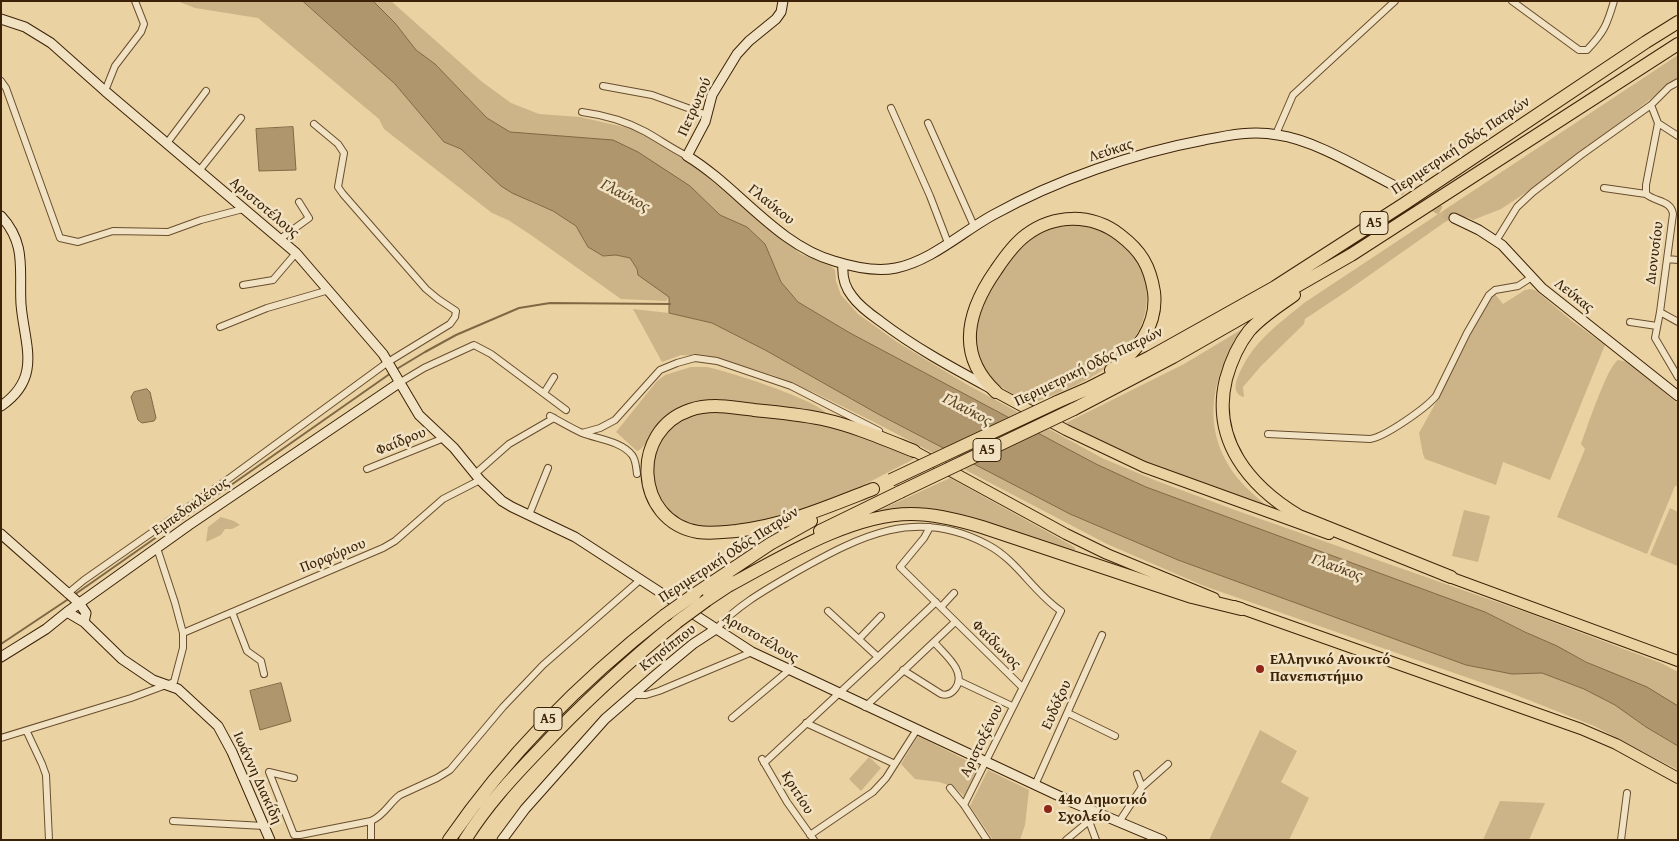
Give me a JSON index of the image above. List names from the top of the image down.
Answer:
{
  "streets": {
    "highway": ["Περιμετρική Οδός Πατρών", "Α5"],
    "street": [
      "Πετρωτού",
      "Λεύκας",
      "Γλαύκου",
      "Αριστοτέλους",
      "Διονυσίου",
      "Φαίδρου",
      "Εμπεδοκλέους",
      "Πορφύριου",
      "Φαίδωνος",
      "Κτησίππου",
      "Ευδόξου",
      "Αριστοξένου",
      "Ιωάννη Διακίδη",
      "Κριτίου"
    ]
  },
  "crossings": [
    ["Πετρωτού", "Γλαύκου"],
    ["Λεύκας", "Γλαύκου"],
    ["Αριστοτέλους", "Φαίδρου"],
    ["Αριστοτέλους", "Εμπεδοκλέους"],
    ["Αριστοτέλους", "Πορφύριου"],
    ["Αριστοτέλους", "Κτησίππου"],
    ["Αριστοτέλους", "Ευδόξου"],
    ["Αριστοτέλους", "Αριστοξένου"],
    ["Εμπεδοκλέους", "Ιωάννη Διακίδη"],
    ["Φαίδωνος", "Κτησίππου"],
    ["Φαίδωνος", "Αριστοξένου"]
  ],
  "water": ["Γλαύκος"],
  "places": ["Ελληνικό Ανοικτό Πανεπιστήμιο", "44ο Δημοτικό Σχολείο"]
}
